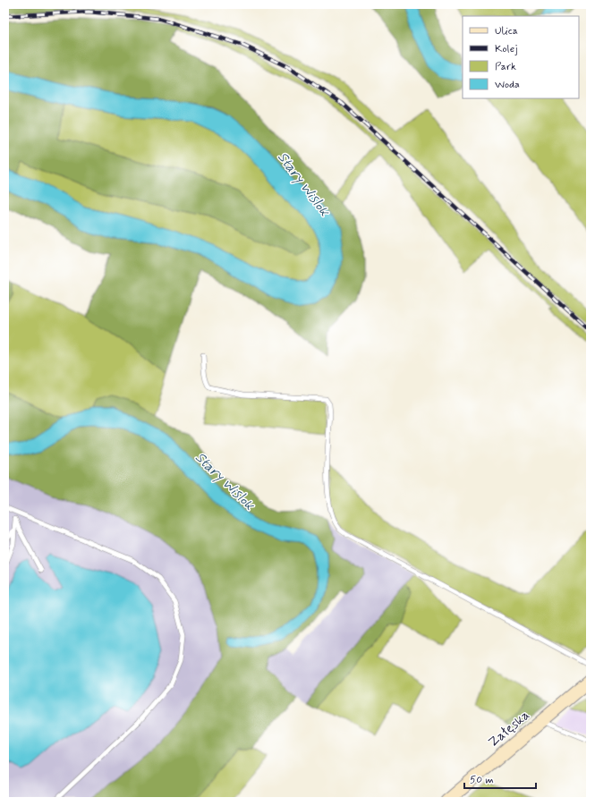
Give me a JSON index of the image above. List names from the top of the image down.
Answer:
{
  "streets": {
    "street": ["Załęska"]
  },
  "water": ["Stary Wislok"],
  "legend": [
    "Ulica",
    "Kolej",
    "Park",
    "Woda"
  ],
  "scale_bar": "50 m"
}
